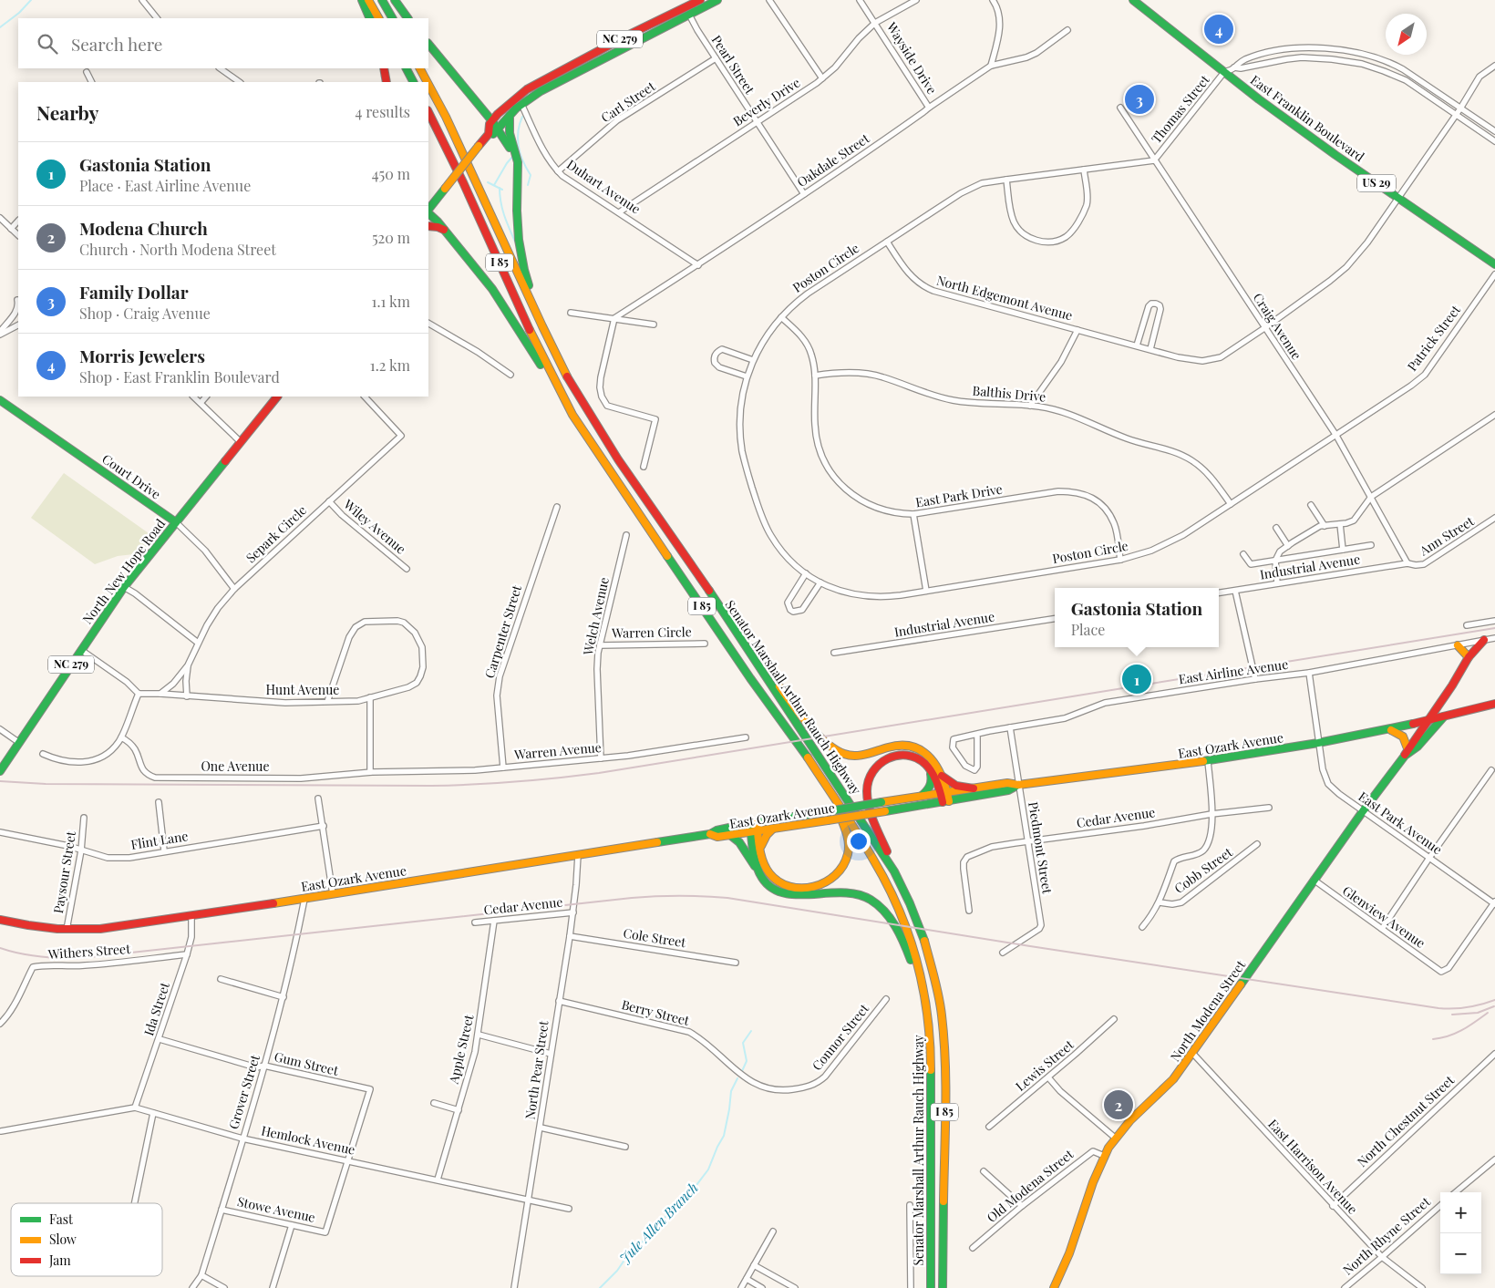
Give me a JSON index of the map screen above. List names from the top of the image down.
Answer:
{
  "streets": {
    "main road": [
      "NC 279",
      "East Franklin Boulevard",
      "US 29",
      "I 85",
      "Court Drive",
      "North New Hope Road",
      "Senator Marshall Arthur Rauch Highway",
      "East Ozark Avenue",
      "North Modena Street"
    ],
    "street": [
      "Wayside Drive",
      "Pearl Street",
      "Carl Street",
      "Beverly Drive",
      "Thomas Street",
      "Oakdale Street",
      "Duhart Avenue",
      "Poston Circle",
      "North Edgemont Avenue",
      "Craig Avenue",
      "Patrick Street",
      "Balthis Drive",
      "East Park Drive",
      "Wiley Avenue",
      "Separk Circle",
      "Ann Street",
      "Industrial Avenue",
      "Welch Avenue",
      "Carpenter Street",
      "Warren Circle",
      "East Airline Avenue",
      "Hunt Avenue",
      "Warren Avenue",
      "One Avenue",
      "Cedar Avenue",
      "East Park Avenue",
      "Flint Lane",
      "Piedmont Street",
      "Cobb Street",
      "Paysour Street",
      "Glenview Avenue",
      "Cole Street",
      "Withers Street",
      "Ida Street",
      "Berry Street",
      "Connor Street",
      "Apple Street",
      "Gum Street",
      "Lewis Street",
      "North Pear Street",
      "Grover Street",
      "North Chestnut Street",
      "Hemlock Avenue",
      "East Harrison Avenue",
      "Old Modena Street",
      "Stowe Avenue",
      "North Rhyne Street"
    ]
  },
  "crossings": [
    ["Wayside Drive", "Beverly Drive"],
    ["Wayside Drive", "Oakdale Street"],
    ["Pearl Street", "Carl Street"],
    ["Pearl Street", "Beverly Drive"],
    ["Pearl Street", "Oakdale Street"],
    ["Carl Street", "Duhart Avenue"],
    ["Beverly Drive", "Duhart Avenue"],
    ["Thomas Street", "East Franklin Boulevard"],
    ["Thomas Street", "Poston Circle"],
    ["Thomas Street", "Craig Avenue"],
    ["East Franklin Boulevard", "North Edgemont Avenue"],
    ["Oakdale Street", "Duhart Avenue"],
    ["Poston Circle", "North Edgemont Avenue"],
    ["Poston Circle", "Craig Avenue"],
    ["Poston Circle", "Patrick Street"],
    ["Poston Circle", "Balthis Drive"],
    ["Poston Circle", "East Park Drive"],
    ["North Edgemont Avenue", "Craig Avenue"],
    ["Craig Avenue", "Patrick Street"],
    ["Craig Avenue", "Ann Street"],
    ["Craig Avenue", "Industrial Avenue"],
    ["Balthis Drive", "East Park Drive"],
    ["Court Drive", "Separk Circle"],
    ["Court Drive", "North New Hope Road"],
    ["Wiley Avenue", "Separk Circle"],
    ["Separk Circle", "Hunt Avenue"],
    ["Ann Street", "Industrial Avenue"],
    ["Welch Avenue", "Warren Circle"],
    ["Welch Avenue", "Warren Avenue"],
    ["Carpenter Street", "Warren Avenue"],
    ["East Airline Avenue", "East Park Avenue"],
    ["East Airline Avenue", "Piedmont Street"],
    ["East Airline Avenue", "North Modena Street"],
    ["East Ozark Avenue", "East Park Avenue"],
    ["East Ozark Avenue", "Piedmont Street"],
    ["East Ozark Avenue", "Paysour Street"],
    ["East Ozark Avenue", "Ida Street"],
    ["East Ozark Avenue", "North Modena Street"],
    ["East Ozark Avenue", "North Pear Street"],
    ["East Ozark Avenue", "Grover Street"],
    ["Warren Avenue", "One Avenue"],
    ["Cedar Avenue", "Piedmont Street"],
    ["Cedar Avenue", "Apple Street"],
    ["Cedar Avenue", "North Pear Street"],
    ["East Park Avenue", "Glenview Avenue"],
    ["East Park Avenue", "North Modena Street"],
    ["Flint Lane", "Paysour Street"],
    ["Glenview Avenue", "North Modena Street"],
    ["Cole Street", "North Pear Street"],
    ["Withers Street", "Ida Street"],
    ["Ida Street", "Gum Street"],
    ["Ida Street", "Hemlock Avenue"],
    ["North Modena Street", "East Harrison Avenue"],
    ["North Modena Street", "Old Modena Street"],
    ["Berry Street", "Connor Street"],
    ["Berry Street", "North Pear Street"],
    ["Apple Street", "Hemlock Avenue"],
    ["Gum Street", "Grover Street"],
    ["Gum Street", "Hemlock Avenue"],
    ["Gum Street", "Stowe Avenue"],
    ["North Pear Street", "Hemlock Avenue"],
    ["Grover Street", "Hemlock Avenue"],
    ["Grover Street", "Stowe Avenue"],
    ["North Chestnut Street", "East Harrison Avenue"],
    ["Hemlock Avenue", "Stowe Avenue"],
    ["East Harrison Avenue", "North Rhyne Street"]
  ],
  "water": ["Jule Allen Branch"],
  "legend": ["Fast", "Slow", "Jam"],
  "north": "bottom left",
  "page": {
    "pins": [
      "4",
      "3",
      "1",
      "2"
    ],
    "search": "Search here",
    "heading": ["Nearby", "4 results"],
    "list": [
      {
        "mark": "1",
        "name": "Gastonia Station",
        "note": "Place · East Airline Avenue",
        "value": "450 m"
      },
      {
        "mark": "2",
        "name": "Modena Church",
        "note": "Church · North Modena Street",
        "value": "520 m"
      },
      {
        "mark": "3",
        "name": "Family Dollar",
        "note": "Shop · Craig Avenue",
        "value": "1.1 km"
      },
      {
        "mark": "4",
        "name": "Morris Jewelers",
        "note": "Shop · East Franklin Boulevard",
        "value": "1.2 km"
      }
    ],
    "popup": ["Gastonia Station", "Place"],
    "map_buttons": ["+", "−"]
  }
}
